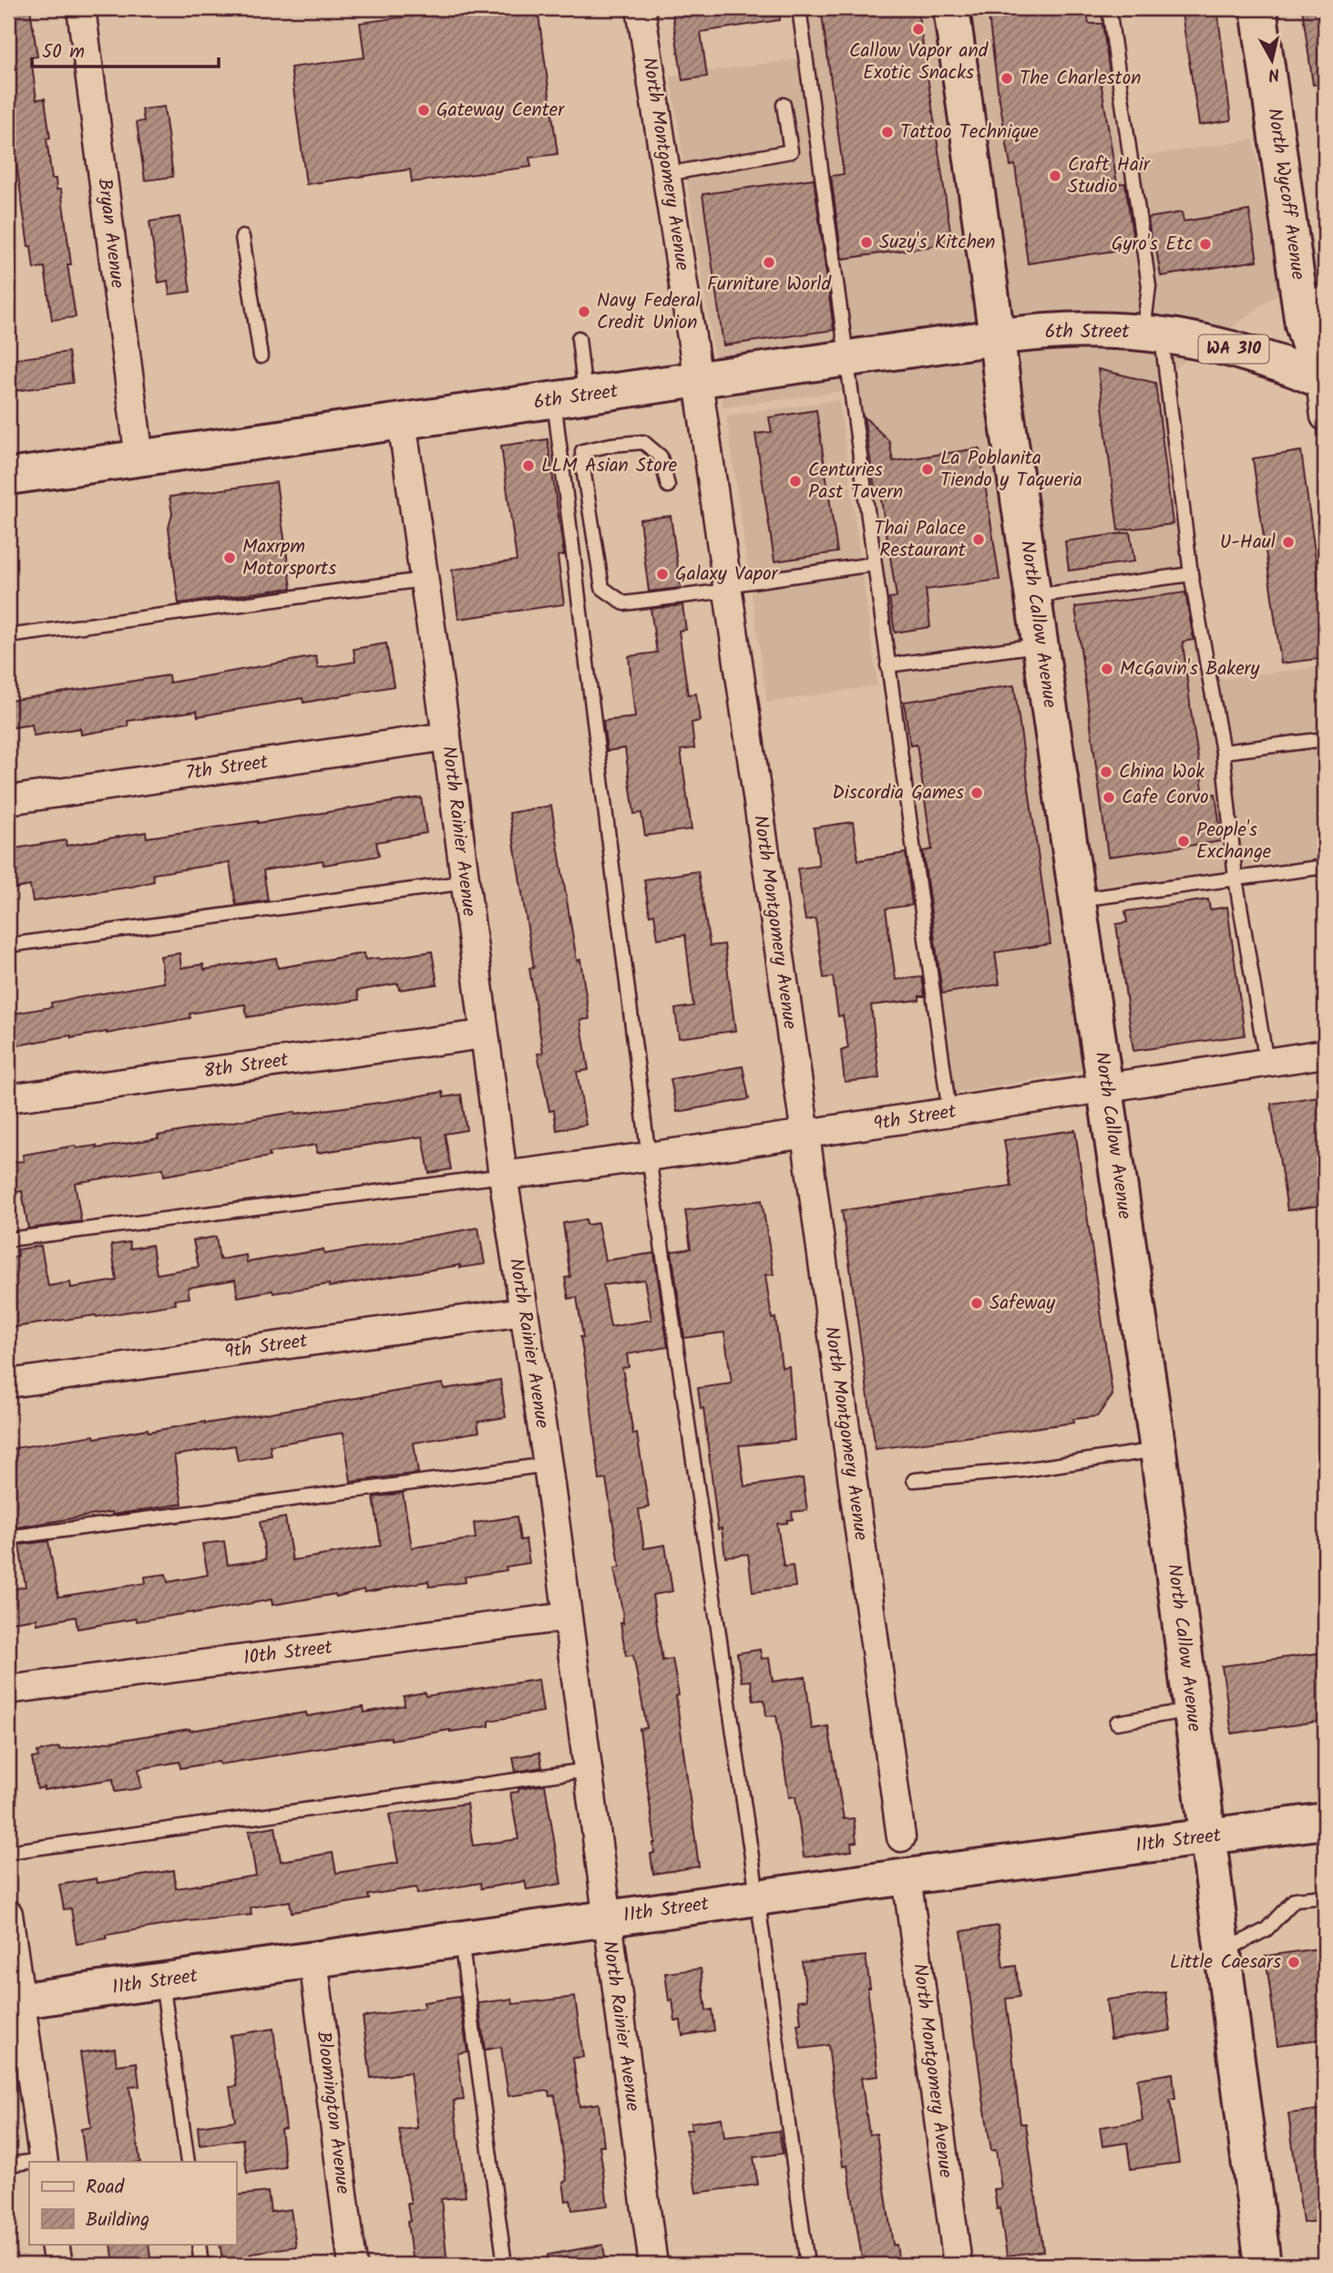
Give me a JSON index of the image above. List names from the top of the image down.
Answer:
{
  "streets": {
    "main road": [
      "North Wycoff Avenue",
      "6th Street",
      "WA 310",
      "North Callow Avenue",
      "11th Street"
    ],
    "street": [
      "North Montgomery Avenue",
      "Bryan Avenue",
      "7th Street",
      "North Rainier Avenue",
      "8th Street",
      "9th Street",
      "10th Street",
      "Bloomington Avenue"
    ]
  },
  "crossings": [
    ["North Montgomery Avenue", "6th Street"],
    ["North Montgomery Avenue", "9th Street"],
    ["North Montgomery Avenue", "11th Street"],
    ["North Wycoff Avenue", "WA 310"],
    ["Bryan Avenue", "6th Street"],
    ["6th Street", "WA 310"],
    ["6th Street", "North Callow Avenue"],
    ["6th Street", "North Rainier Avenue"],
    ["North Callow Avenue", "9th Street"],
    ["North Callow Avenue", "11th Street"],
    ["7th Street", "North Rainier Avenue"],
    ["North Rainier Avenue", "8th Street"],
    ["North Rainier Avenue", "9th Street"],
    ["North Rainier Avenue", "10th Street"],
    ["North Rainier Avenue", "11th Street"],
    ["11th Street", "Bloomington Avenue"]
  ],
  "places": [
    "Callow Vapor and Exotic Snacks",
    "The Charleston",
    "Gateway Center",
    "Tattoo Technique",
    "Craft Hair Studio",
    "Suzy's Kitchen",
    "Gyro's Etc",
    "Furniture World",
    "Navy Federal Credit Union",
    "LLM Asian Store",
    "La Poblanita Tiendo y Taqueria",
    "Centuries Past Tavern",
    "Thai Palace Restaurant",
    "U-Haul",
    "Maxrpm Motorsports",
    "Galaxy Vapor",
    "McGavin's Bakery",
    "China Wok",
    "Discordia Games",
    "Cafe Corvo",
    "People's Exchange",
    "Safeway",
    "Little Caesars"
  ],
  "legend": ["Road", "Building"],
  "scale_bar": "50 m",
  "north": "bottom"
}
